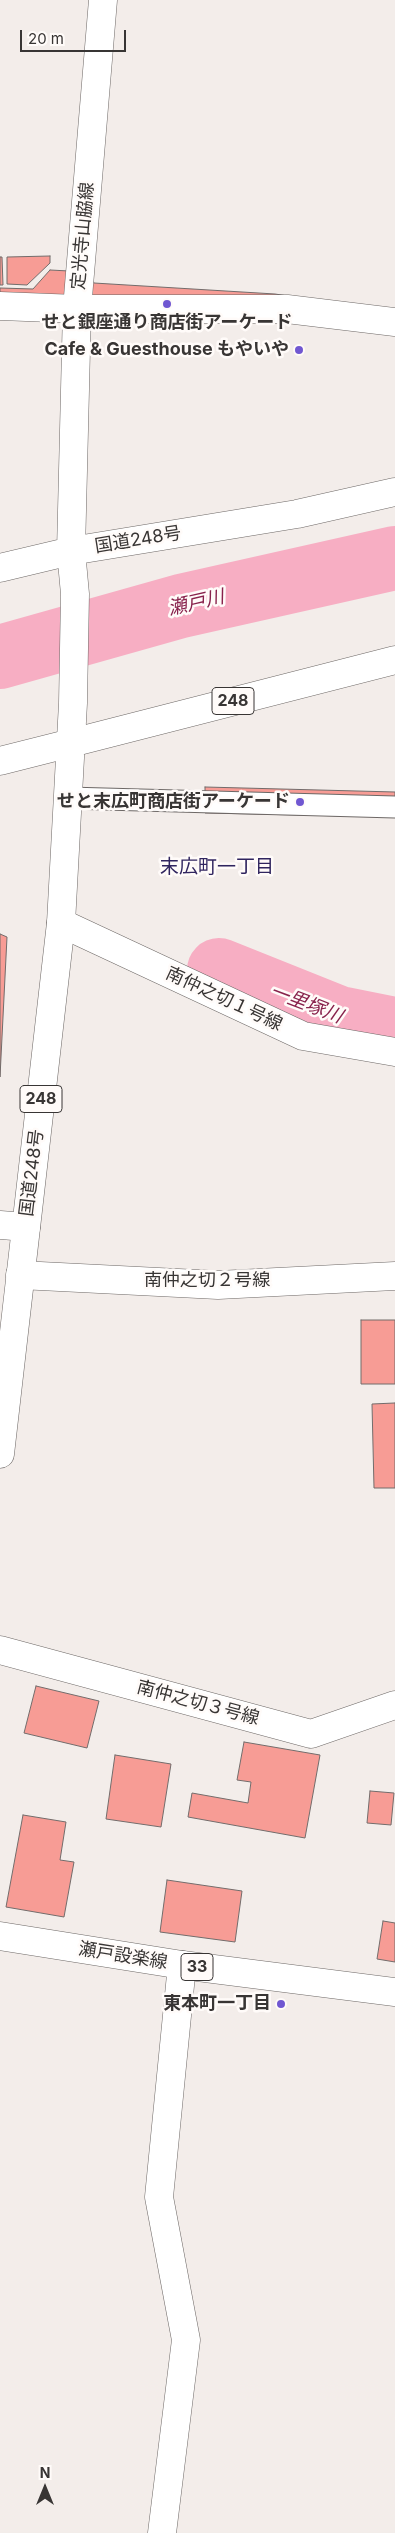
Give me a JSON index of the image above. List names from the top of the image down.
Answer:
{
  "streets": {
    "main road": [
      "定光寺山脇線",
      "国道248号",
      "248",
      "南仲之切１号線",
      "南仲之切２号線",
      "南仲之切３号線",
      "瀬戸設楽線",
      "33"
    ]
  },
  "crossings": [
    ["定光寺山脇線", "国道248号"],
    ["国道248号", "248"],
    ["国道248号", "南仲之切１号線"],
    ["国道248号", "南仲之切２号線"]
  ],
  "districts": ["末広町一丁目"],
  "water": ["瀬戸川", "一里塚川"],
  "places": [
    "せと銀座通り商店街アーケード",
    "Cafe & Guesthouse もやいや",
    "せと末広町商店街アーケード",
    "東本町一丁目"
  ],
  "scale_bar": "20 m",
  "north": "top"
}
